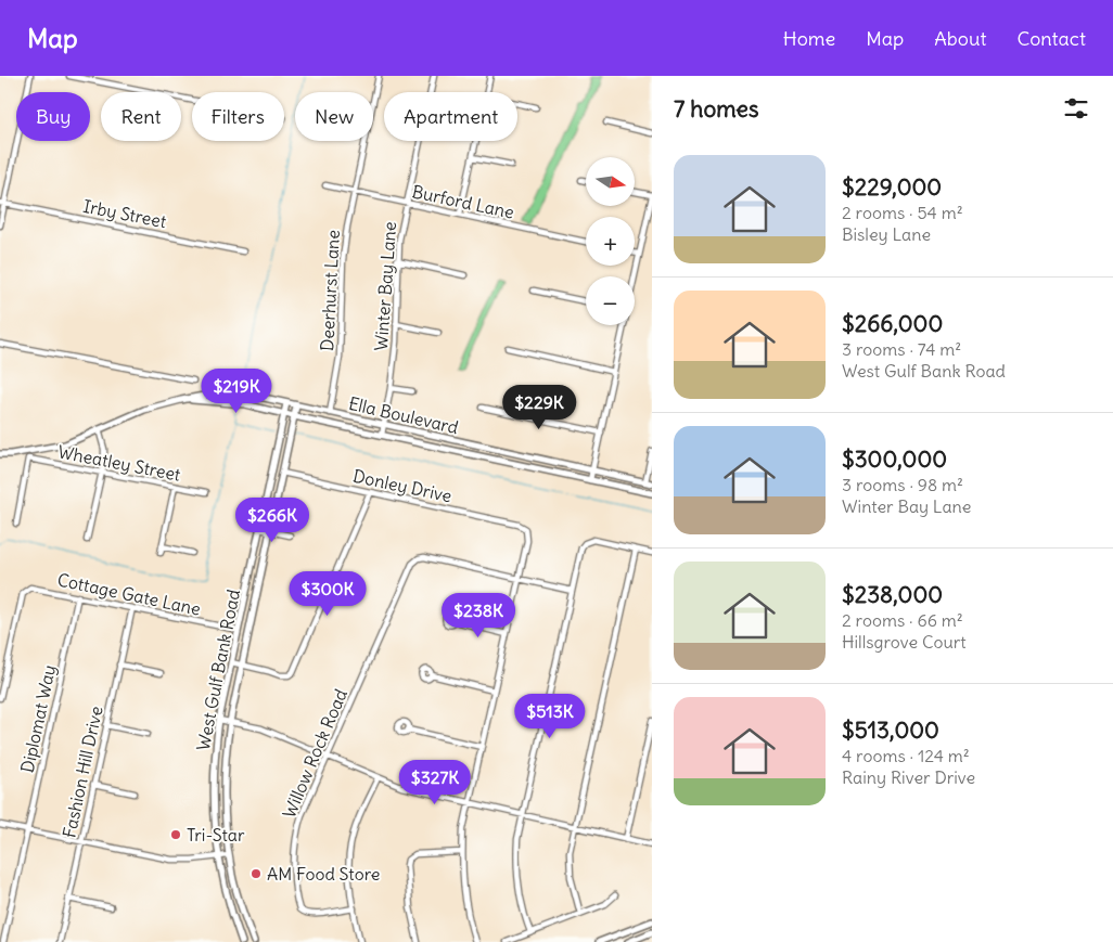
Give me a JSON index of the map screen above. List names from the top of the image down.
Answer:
{
  "streets": {
    "main road": ["Ella Boulevard", "West Gulf Bank Road"],
    "street": [
      "Burford Lane",
      "Irby Street",
      "Winter Bay Lane",
      "Deerhurst Lane",
      "Wheatley Street",
      "Donley Drive",
      "Cottage Gate Lane",
      "Diplomat Way",
      "Willow Rock Road",
      "Fashion Hill Drive"
    ]
  },
  "crossings": [
    ["Burford Lane", "Winter Bay Lane"],
    ["Burford Lane", "Deerhurst Lane"],
    ["Winter Bay Lane", "Ella Boulevard"],
    ["Deerhurst Lane", "Ella Boulevard"],
    ["Ella Boulevard", "West Gulf Bank Road"],
    ["Donley Drive", "West Gulf Bank Road"],
    ["Donley Drive", "Willow Rock Road"],
    ["Cottage Gate Lane", "West Gulf Bank Road"],
    ["Cottage Gate Lane", "Diplomat Way"],
    ["Cottage Gate Lane", "Fashion Hill Drive"]
  ],
  "places": ["Tri-Star", "AM Food Store"],
  "north": "right",
  "page": {
    "header": "Map",
    "nav": [
      "Home",
      "Map",
      "About",
      "Contact"
    ],
    "heading": "7 homes",
    "chip": [
      "Buy",
      "Rent",
      "Filters",
      "New",
      "Apartment"
    ],
    "list": [
      {
        "name": "$229,000",
        "note": "2 rooms · 54 m² · Bisley Lane"
      },
      {
        "name": "$266,000",
        "note": "3 rooms · 74 m² · West Gulf Bank Road"
      },
      {
        "name": "$300,000",
        "note": "3 rooms · 98 m² · Winter Bay Lane"
      },
      {
        "name": "$238,000",
        "note": "2 rooms · 66 m² · Hillsgrove Court"
      },
      {
        "name": "$513,000",
        "note": "4 rooms · 124 m² · Rainy River Drive"
      }
    ],
    "map_buttons": ["+", "−"],
    "price": [
      "$219K",
      "$229K",
      "$266K",
      "$300K",
      "$238K",
      "$513K",
      "$327K"
    ]
  }
}
